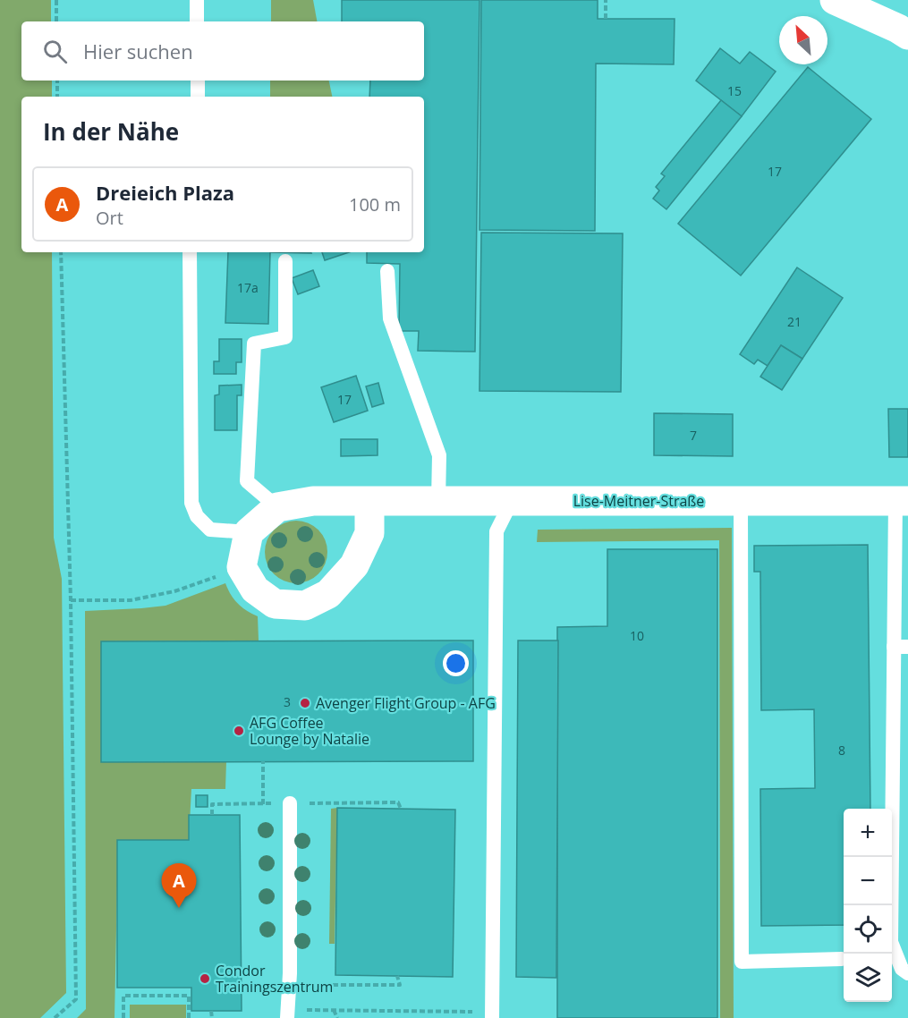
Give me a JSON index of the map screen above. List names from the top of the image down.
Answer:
{
  "streets": {
    "street": ["Lise-Meitner-Straße"]
  },
  "places": ["Avenger Flight Group - AFG", "AFG Coffee Lounge by Natalie", "Condor Trainingszentrum"],
  "house_numbers": [
    "15",
    "17",
    "17a",
    "21",
    "17",
    "7",
    "10",
    "3",
    "8"
  ],
  "north": "top left",
  "page": {
    "search": "Hier suchen",
    "heading": "In der Nähe",
    "list": [
      {
        "mark": "A",
        "name": "Dreieich Plaza",
        "note": "Ort",
        "value": "100 m"
      }
    ],
    "map_buttons": ["+", "−"],
    "pins": "A"
  }
}
